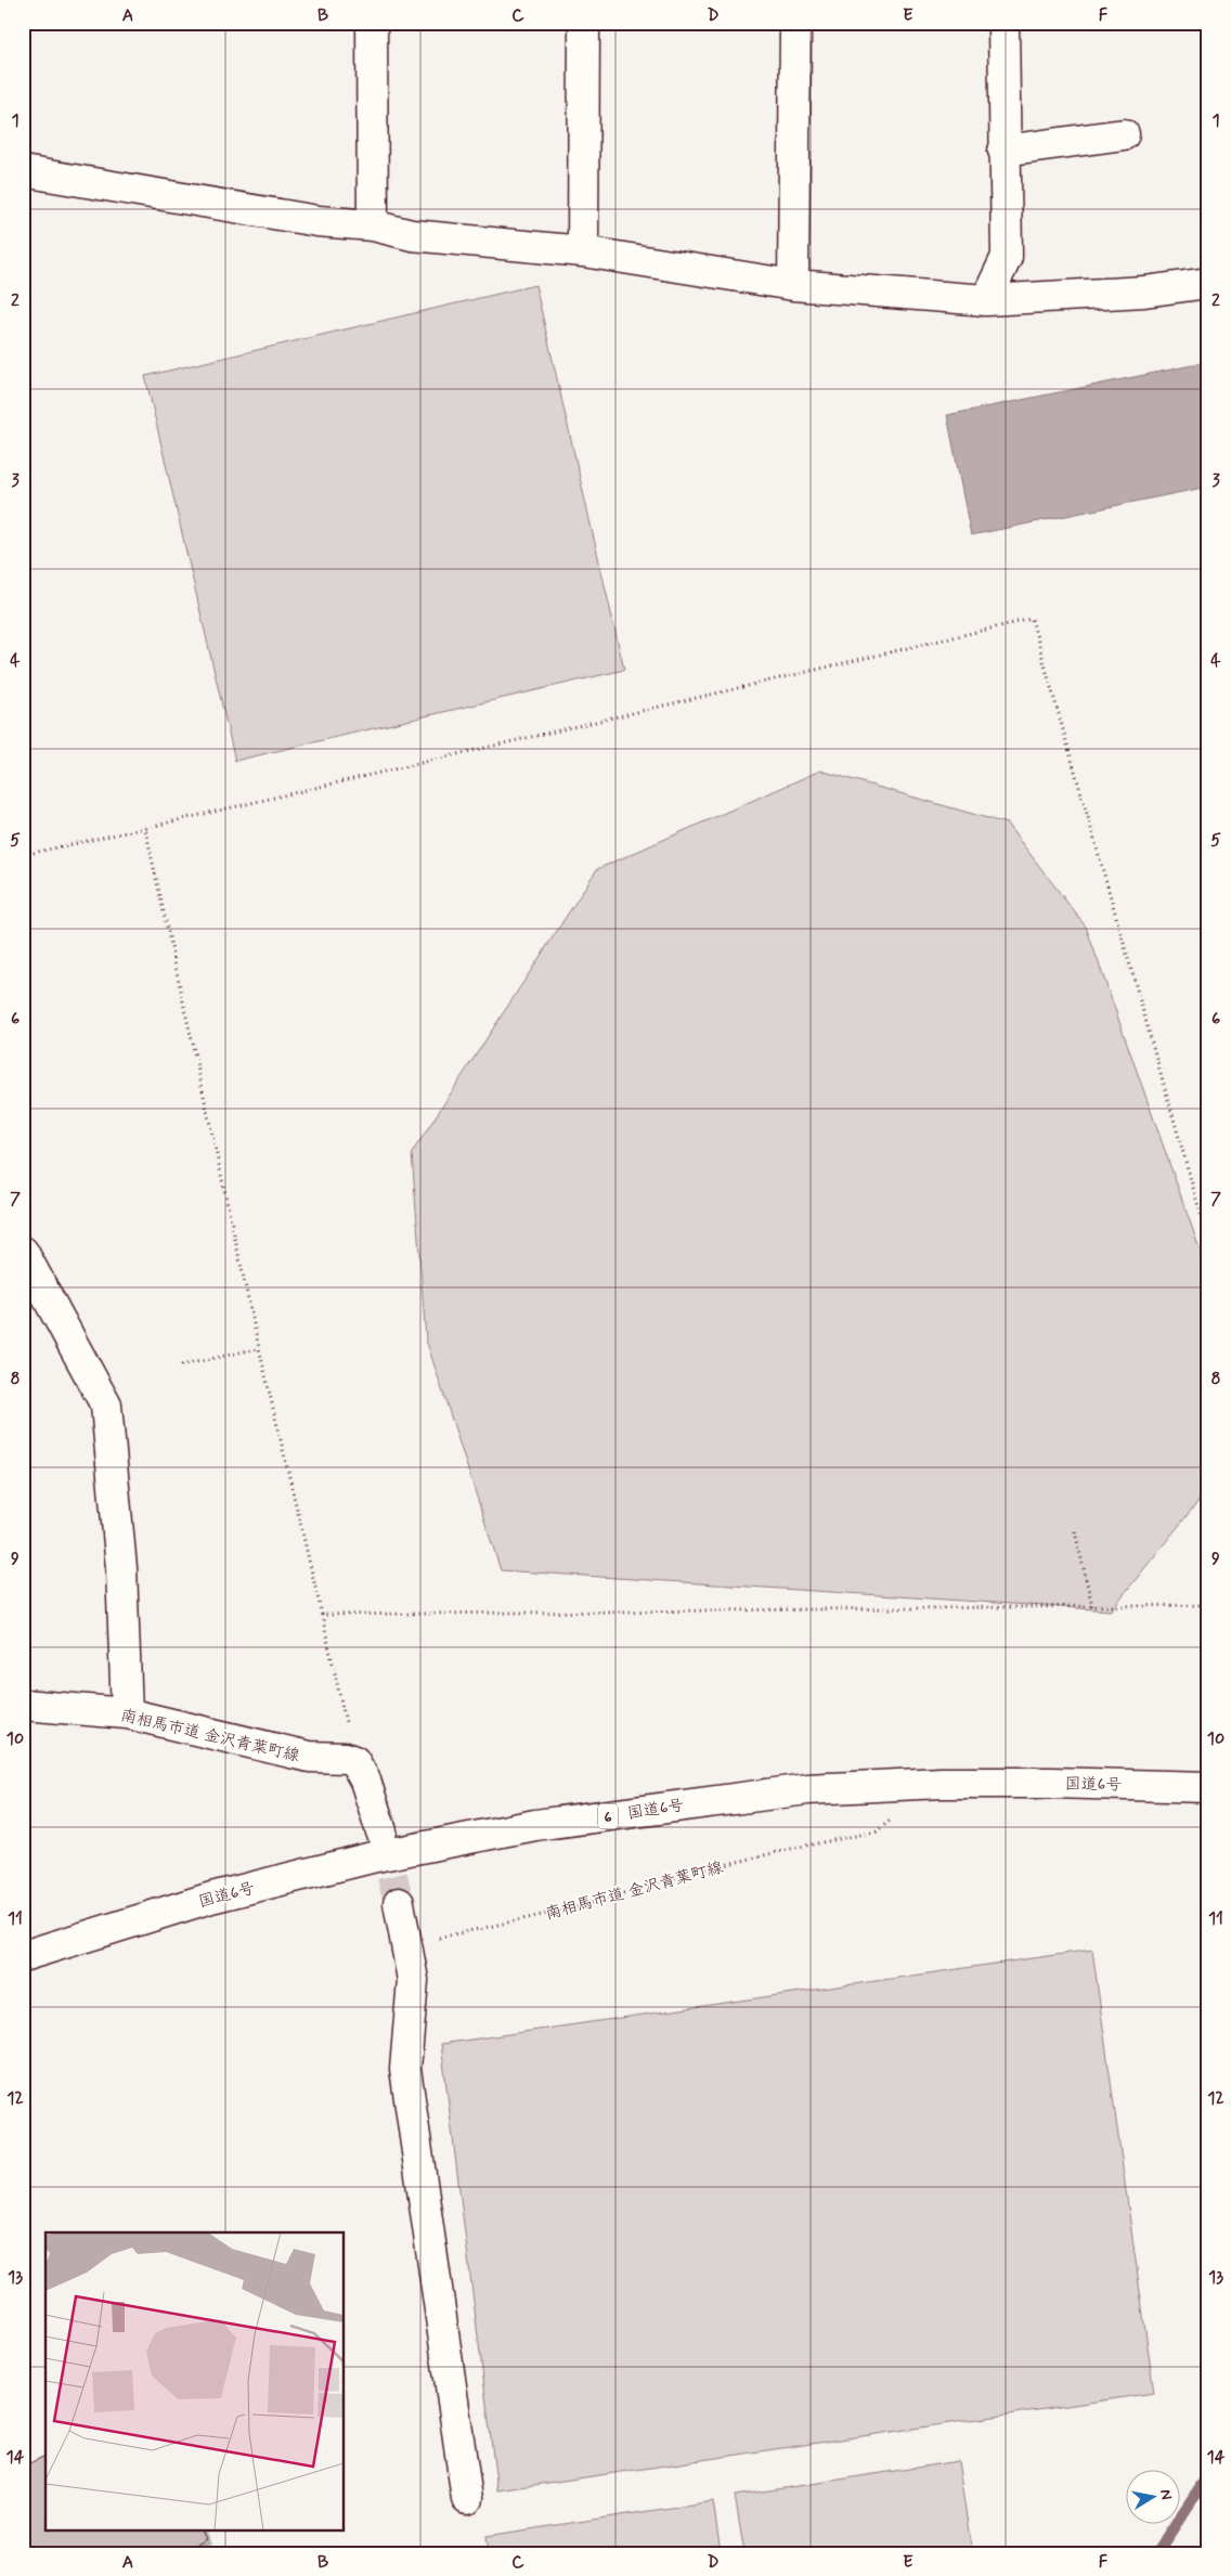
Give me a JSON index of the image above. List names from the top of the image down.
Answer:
{
  "streets": {
    "main road": ["南相馬市道 金沢青葉町線", "国道6号", "6"]
  },
  "north": "right",
  "grid": {
    "columns": [
      "A",
      "B",
      "C",
      "D",
      "E",
      "F"
    ],
    "rows": [
      "1",
      "2",
      "3",
      "4",
      "5",
      "6",
      "7",
      "8",
      "9",
      "10",
      "11",
      "12",
      "13",
      "14"
    ]
  }
}
